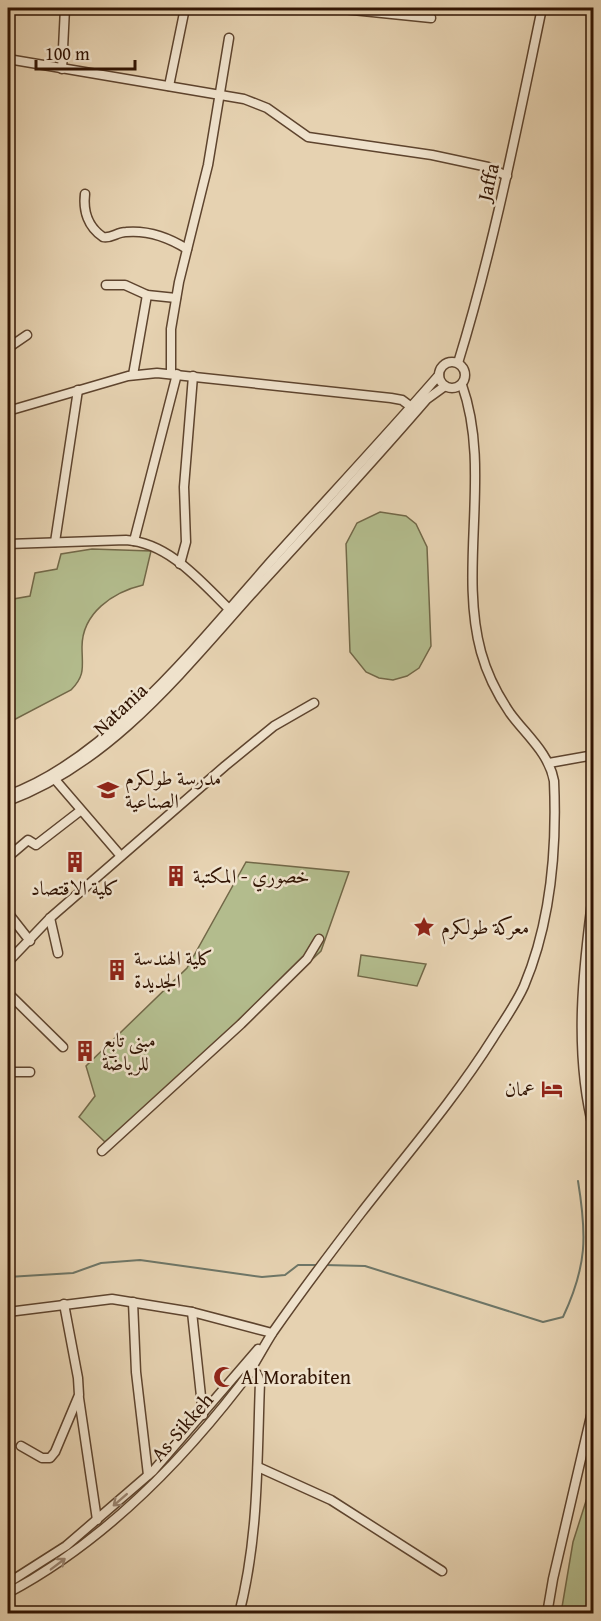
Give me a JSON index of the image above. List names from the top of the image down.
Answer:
{
  "streets": {
    "street": ["Jaffa", "Natania", "As-Sikkeh"]
  },
  "places": {
    "school or university": ["مدرسة طولكرم الصناعية"],
    "building": [
      "كلية الاقتصاد",
      "خصوري - المكتبة",
      "كلية الهندسة الجديدة",
      "مبنى تابع للرياضة"
    ],
    "place": ["معركة طولكرم"],
    "hotel": ["عمان"],
    "mosque": ["Al Morabiten"]
  },
  "scale_bar": "100 m"
}
